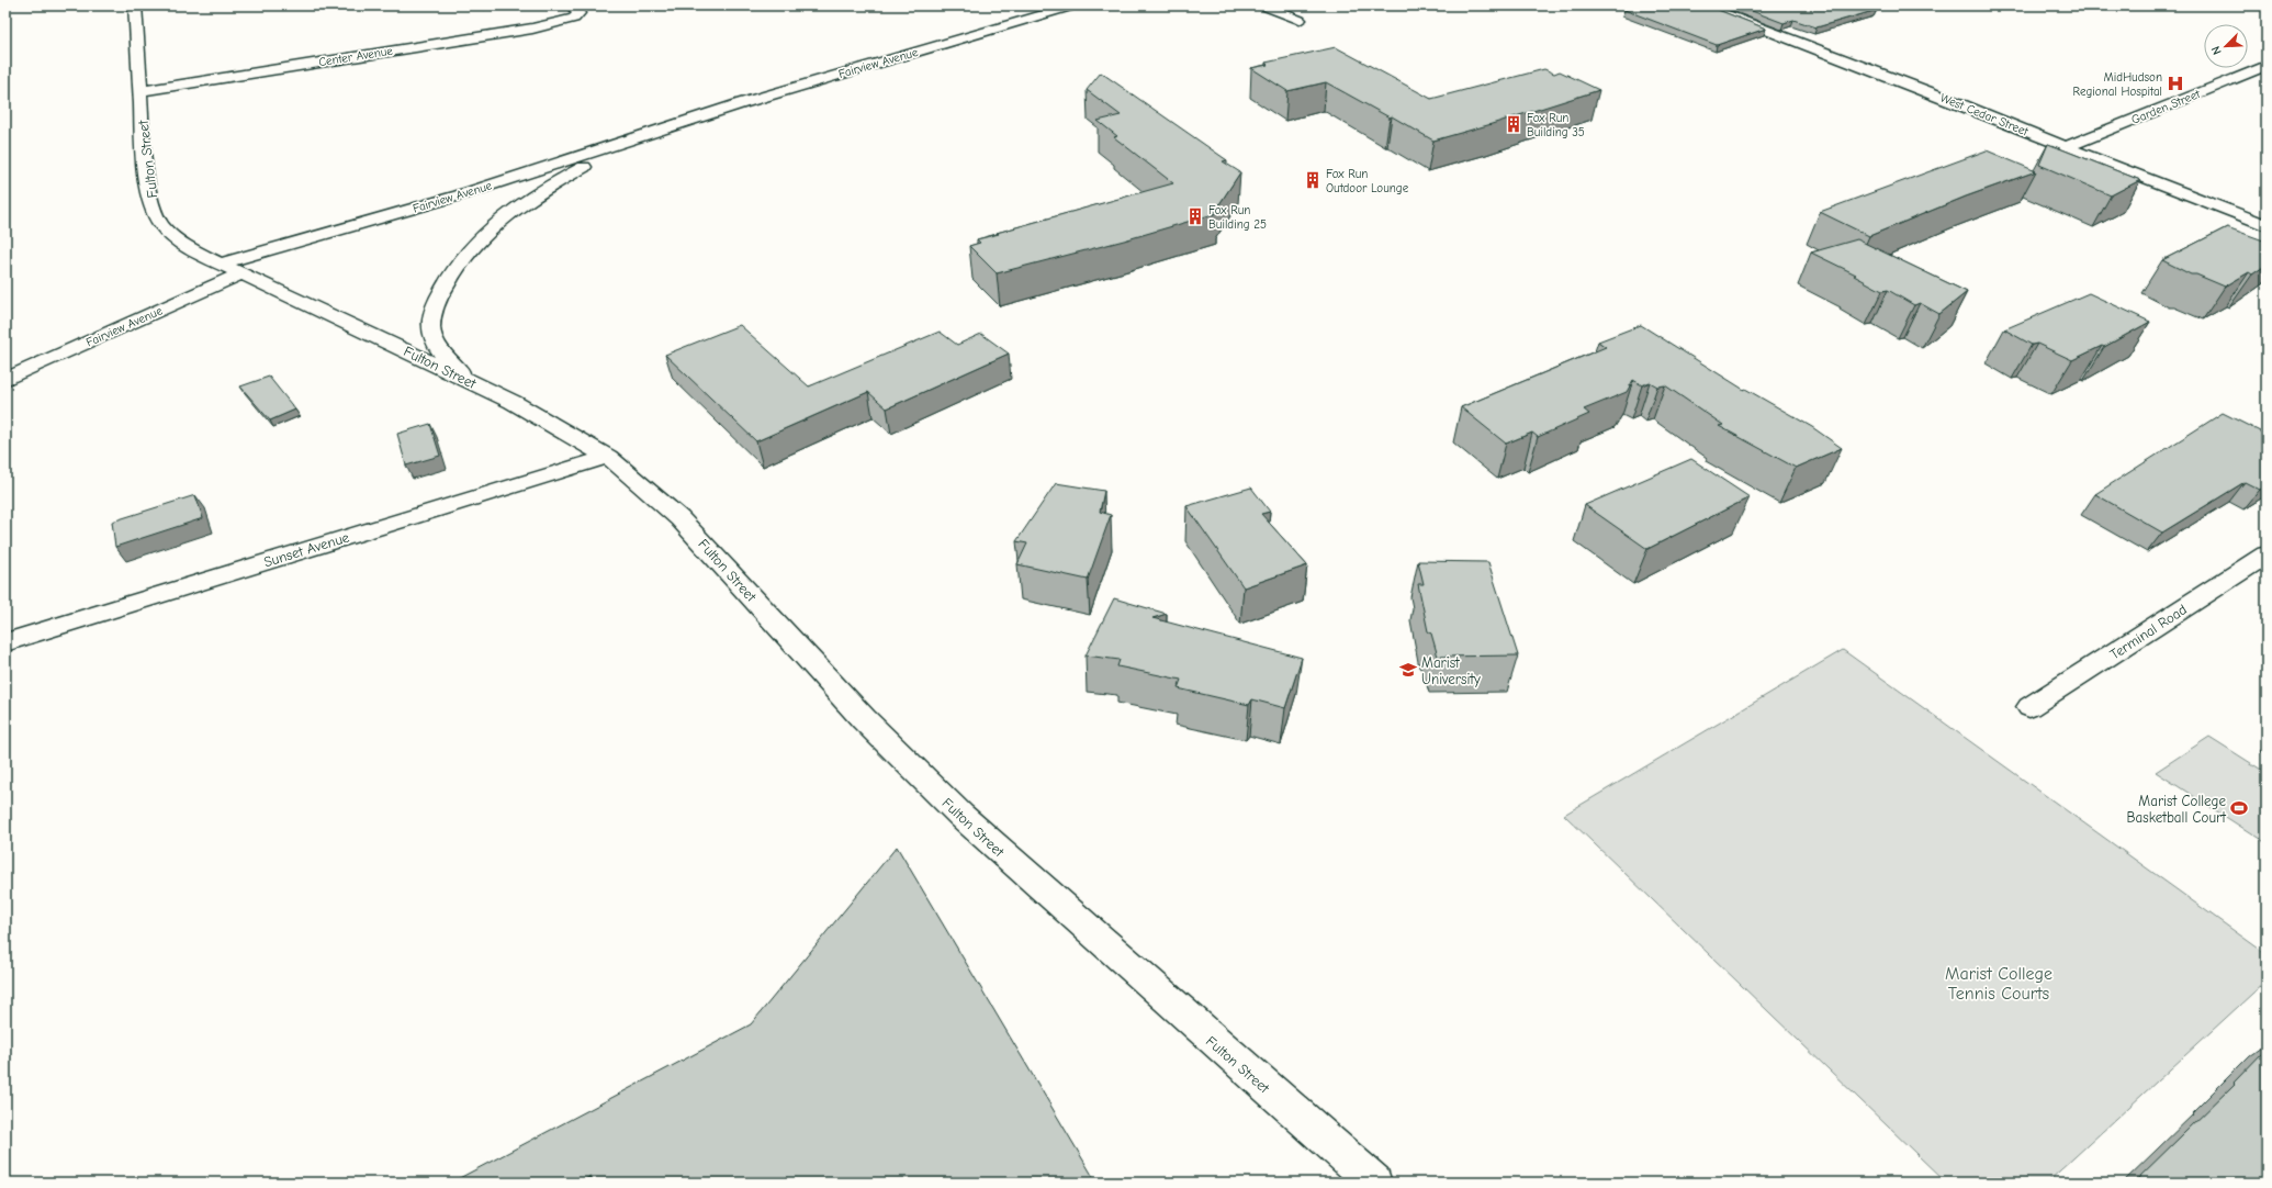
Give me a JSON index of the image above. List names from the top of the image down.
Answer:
{
  "streets": {
    "street": [
      "Center Avenue",
      "Fairview Avenue",
      "Garden Street",
      "West Cedar Street",
      "Fulton Street",
      "Sunset Avenue",
      "Terminal Road"
    ]
  },
  "crossings": [
    ["Center Avenue", "Fulton Street"],
    ["Fairview Avenue", "Fulton Street"],
    ["Garden Street", "West Cedar Street"],
    ["Fulton Street", "Sunset Avenue"]
  ],
  "parks": ["Marist College Tennis Courts"],
  "places": {
    "hospital": ["MidHudson Regional Hospital"],
    "building": ["Fox Run Building 35", "Fox Run Outdoor Lounge", "Fox Run Building 25"],
    "school or university": ["Marist University"],
    "sports": ["Marist College Basketball Court"]
  },
  "north": "bottom left"
}
